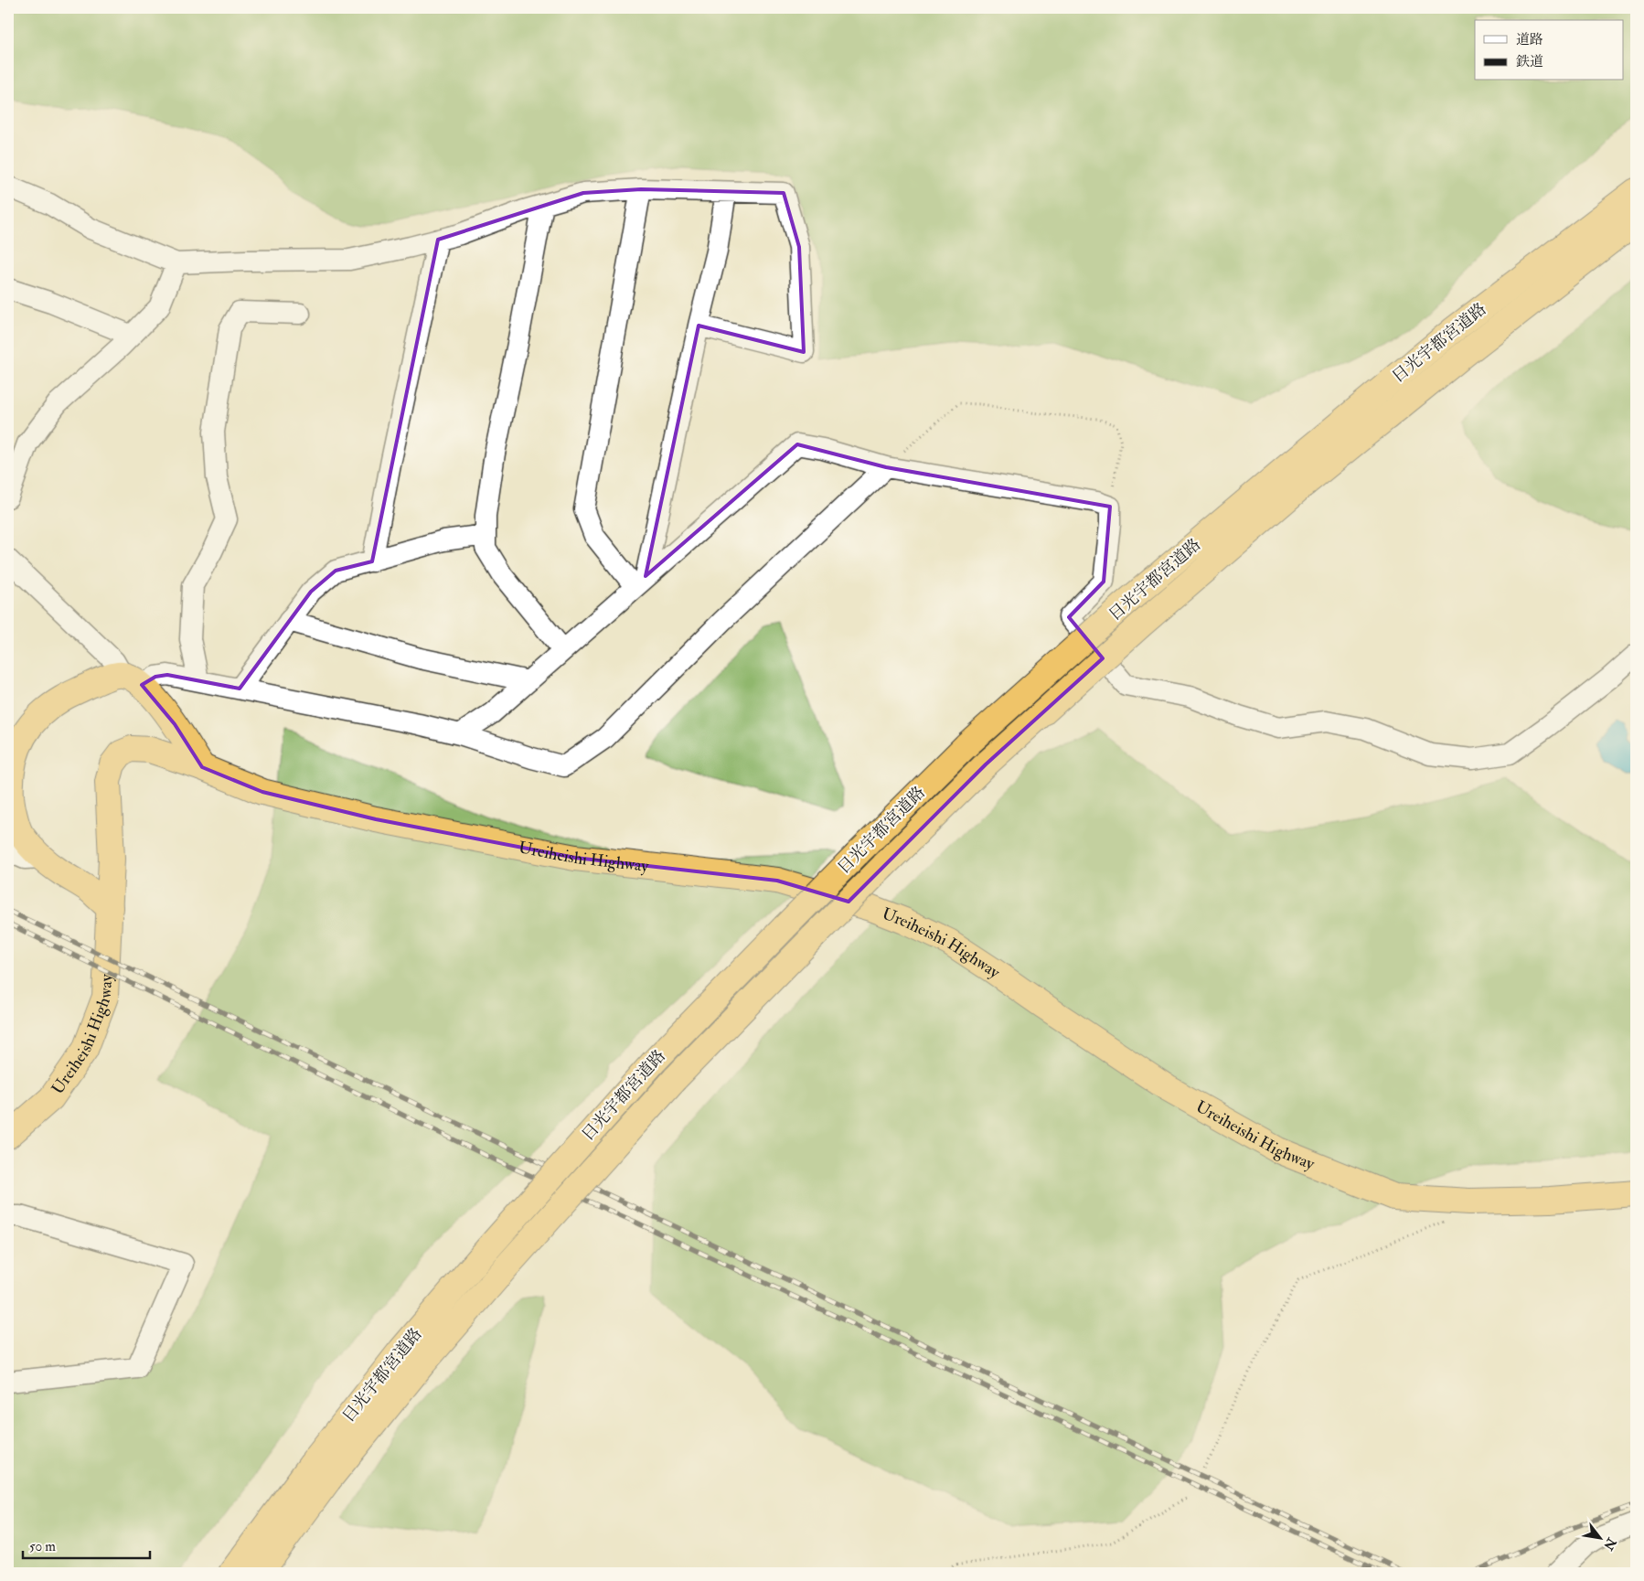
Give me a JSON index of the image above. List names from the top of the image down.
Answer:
{
  "streets": {
    "highway": ["日光宇都宮道路", "Ureiheishi Highway"]
  },
  "legend": ["道路", "鉄道"],
  "scale_bar": "50 m",
  "north": "bottom right"
}
